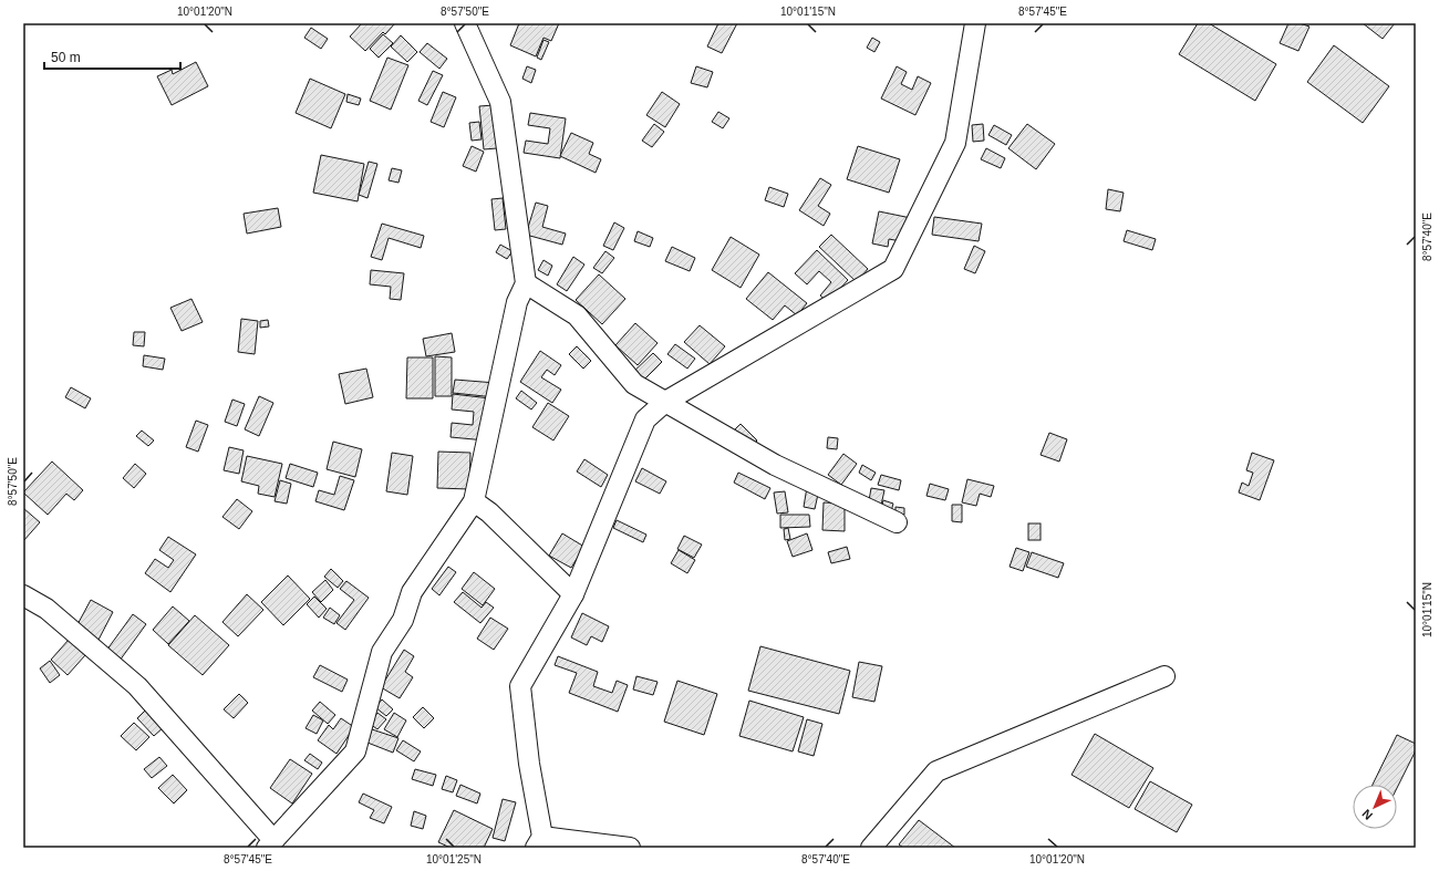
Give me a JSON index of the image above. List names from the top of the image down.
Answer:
{
  "scale_bar": "50 m",
  "north": "bottom left",
  "coordinates": [
    "10°01'20\"N",
    "8°57'50\"E",
    "10°01'15\"N",
    "8°57'45\"E",
    "8°57'40\"E",
    "10°01'25\"N"
  ]
}
